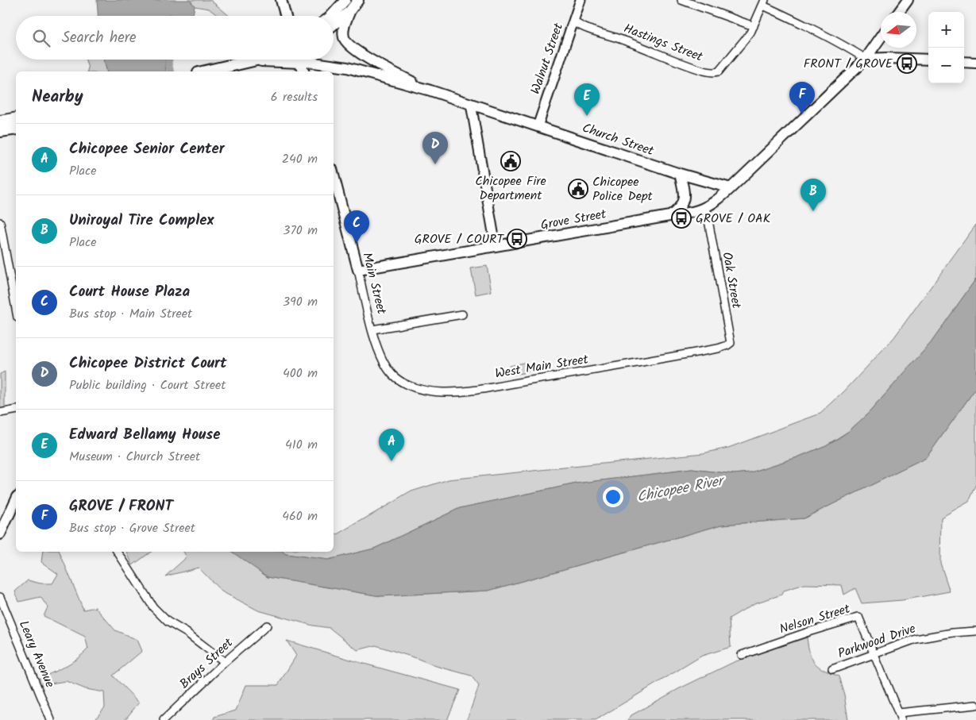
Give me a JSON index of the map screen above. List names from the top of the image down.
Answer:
{
  "streets": {
    "main road": ["Church Street", "Grove Street", "Main Street"],
    "street": [
      "Hastings Street",
      "Walnut Street",
      "Oak Street",
      "West Main Street",
      "Nelson Street",
      "Parkwood Drive",
      "Leary Avenue",
      "Brays Street"
    ]
  },
  "crossings": [
    ["Hastings Street", "Walnut Street"],
    ["Walnut Street", "Church Street"],
    ["Church Street", "Grove Street"],
    ["Grove Street", "Oak Street"],
    ["Grove Street", "Main Street"],
    ["Oak Street", "West Main Street"],
    ["Main Street", "West Main Street"],
    ["Nelson Street", "Parkwood Drive"]
  ],
  "water": ["Chicopee River"],
  "places": {
    "bus stop": ["FRONT / GROVE", "GROVE / OAK", "GROVE / COURT"],
    "public building": ["Chicopee Fire Department", "Chicopee Police Dept"]
  },
  "north": "left",
  "page": {
    "map_buttons": ["+", "−"],
    "search": "Search here",
    "heading": ["Nearby", "6 results"],
    "pins": [
      "F",
      "E",
      "D",
      "B",
      "C",
      "A"
    ],
    "list": [
      {
        "mark": "A",
        "name": "Chicopee Senior Center",
        "note": "Place",
        "value": "240 m"
      },
      {
        "mark": "B",
        "name": "Uniroyal Tire Complex",
        "note": "Place",
        "value": "370 m"
      },
      {
        "mark": "C",
        "name": "Court House Plaza",
        "note": "Bus stop · Main Street",
        "value": "390 m"
      },
      {
        "mark": "D",
        "name": "Chicopee District Court",
        "note": "Public building · Court Street",
        "value": "400 m"
      },
      {
        "mark": "E",
        "name": "Edward Bellamy House",
        "note": "Museum · Church Street",
        "value": "410 m"
      },
      {
        "mark": "F",
        "name": "GROVE / FRONT",
        "note": "Bus stop · Grove Street",
        "value": "460 m"
      }
    ]
  }
}
